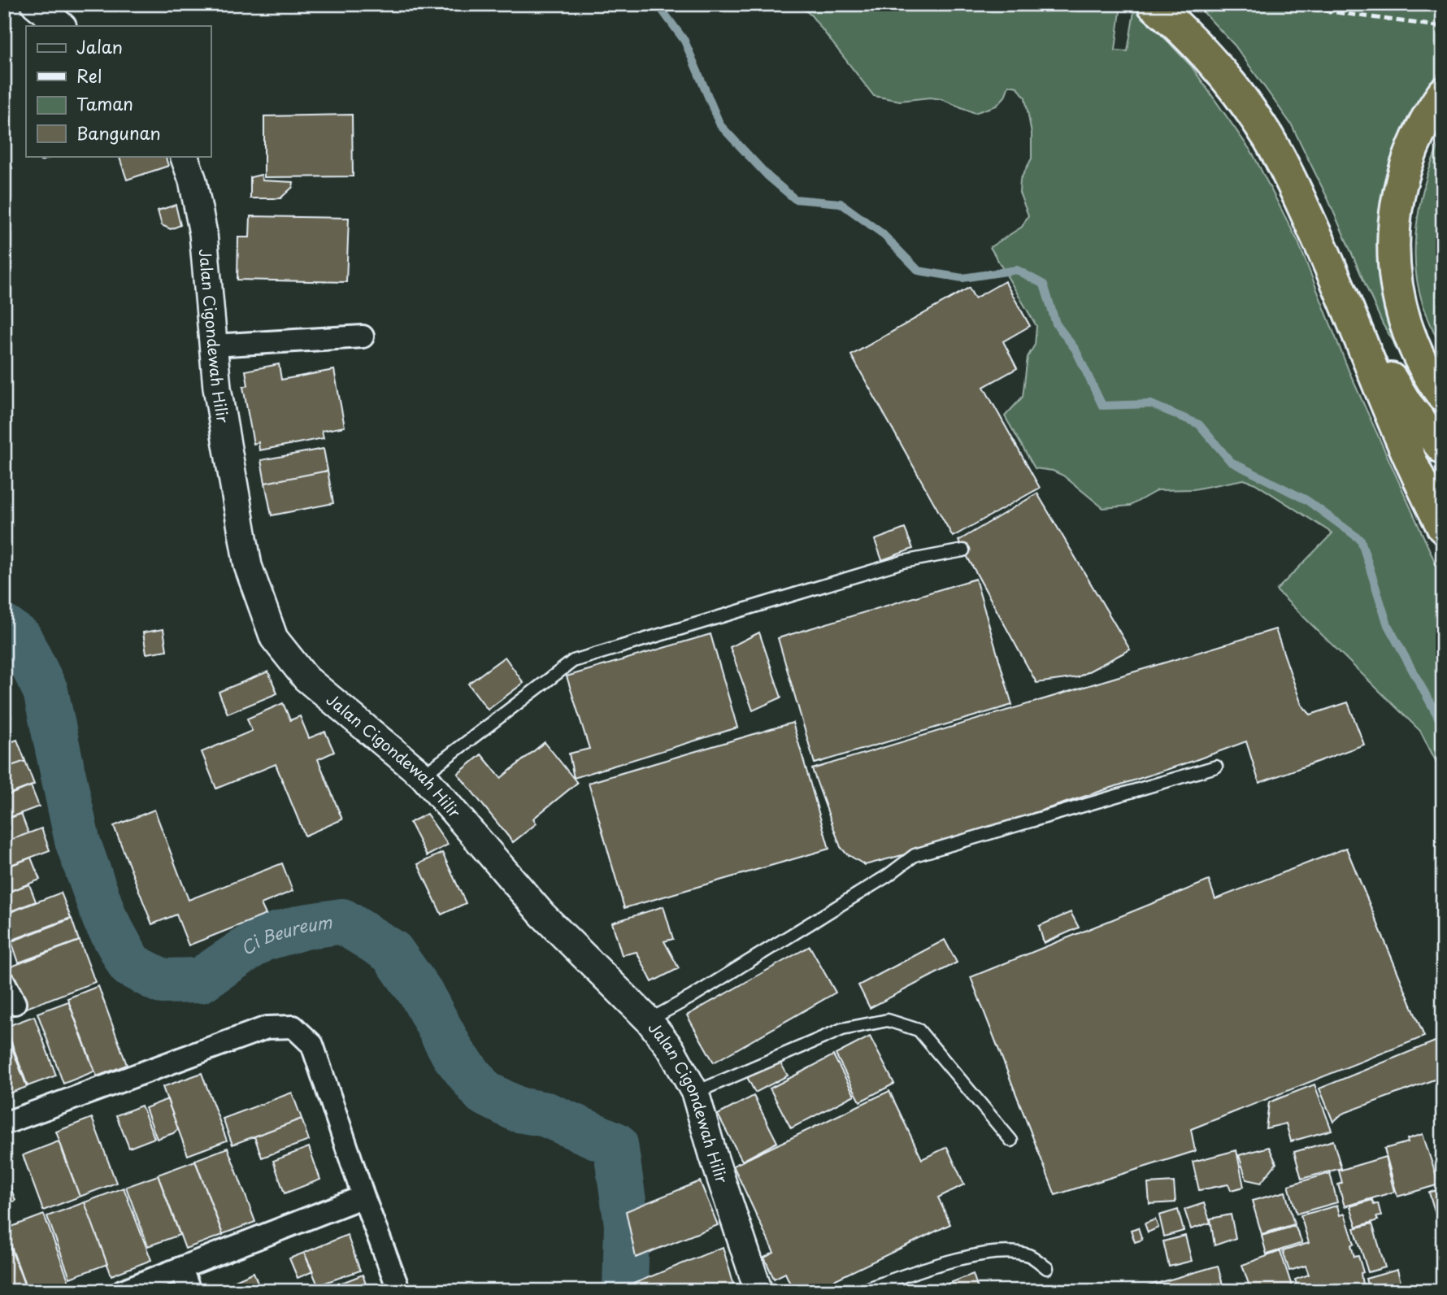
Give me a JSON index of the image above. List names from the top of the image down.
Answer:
{
  "streets": {
    "street": ["Jalan Cigondewah Hilir"]
  },
  "water": ["Ci Beureum"],
  "legend": [
    "Jalan",
    "Rel",
    "Taman",
    "Bangunan"
  ]
}
